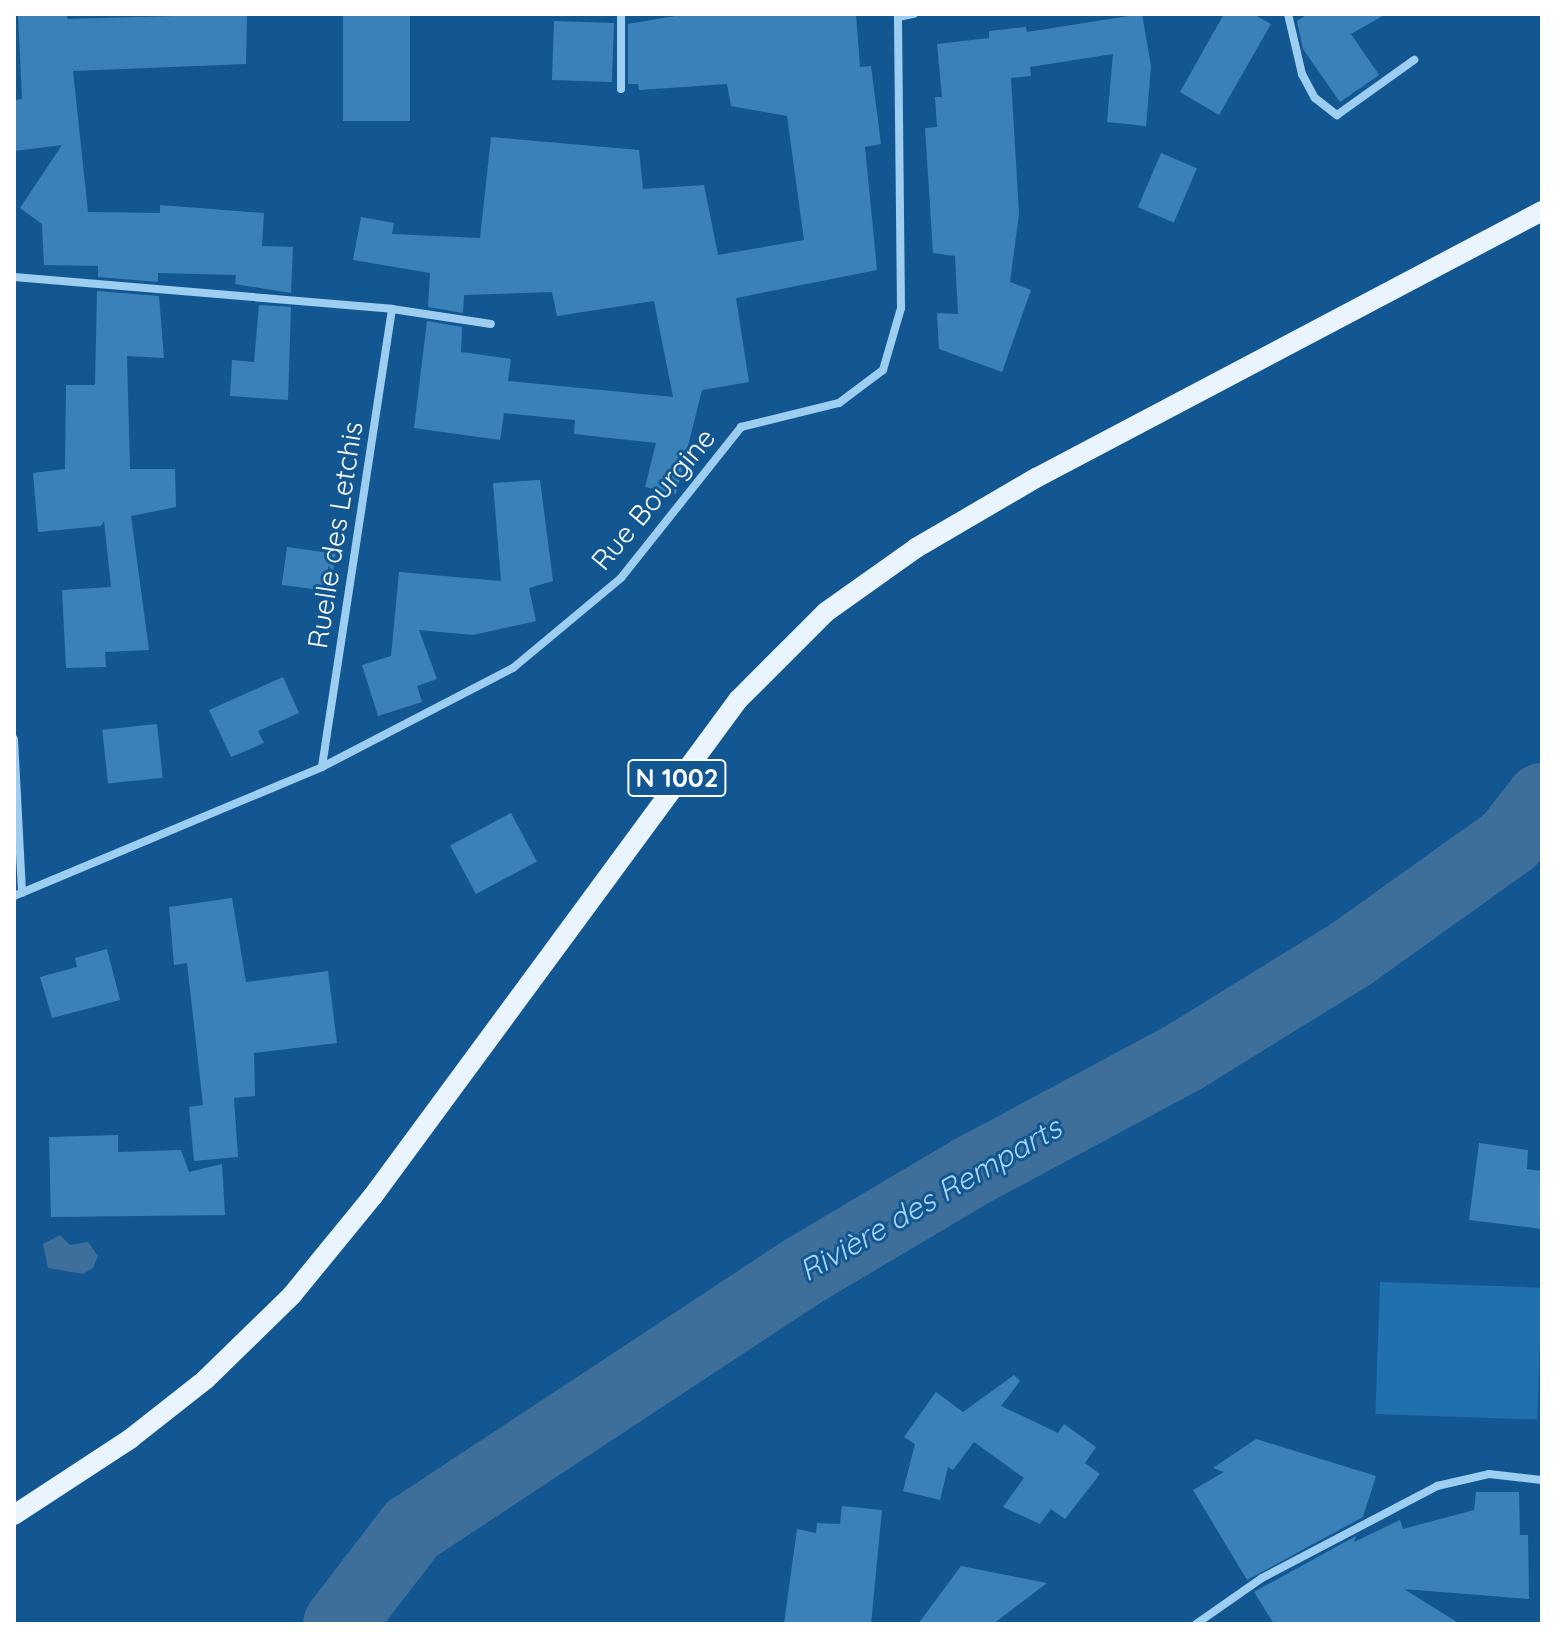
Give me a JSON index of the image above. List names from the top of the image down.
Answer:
{
  "streets": {
    "main road": ["N 1002"],
    "street": ["Rue Bourgine", "Ruelle des Letchis"]
  },
  "crossings": [
    ["Rue Bourgine", "Ruelle des Letchis"]
  ],
  "water": ["Rivière des Remparts"]
}
